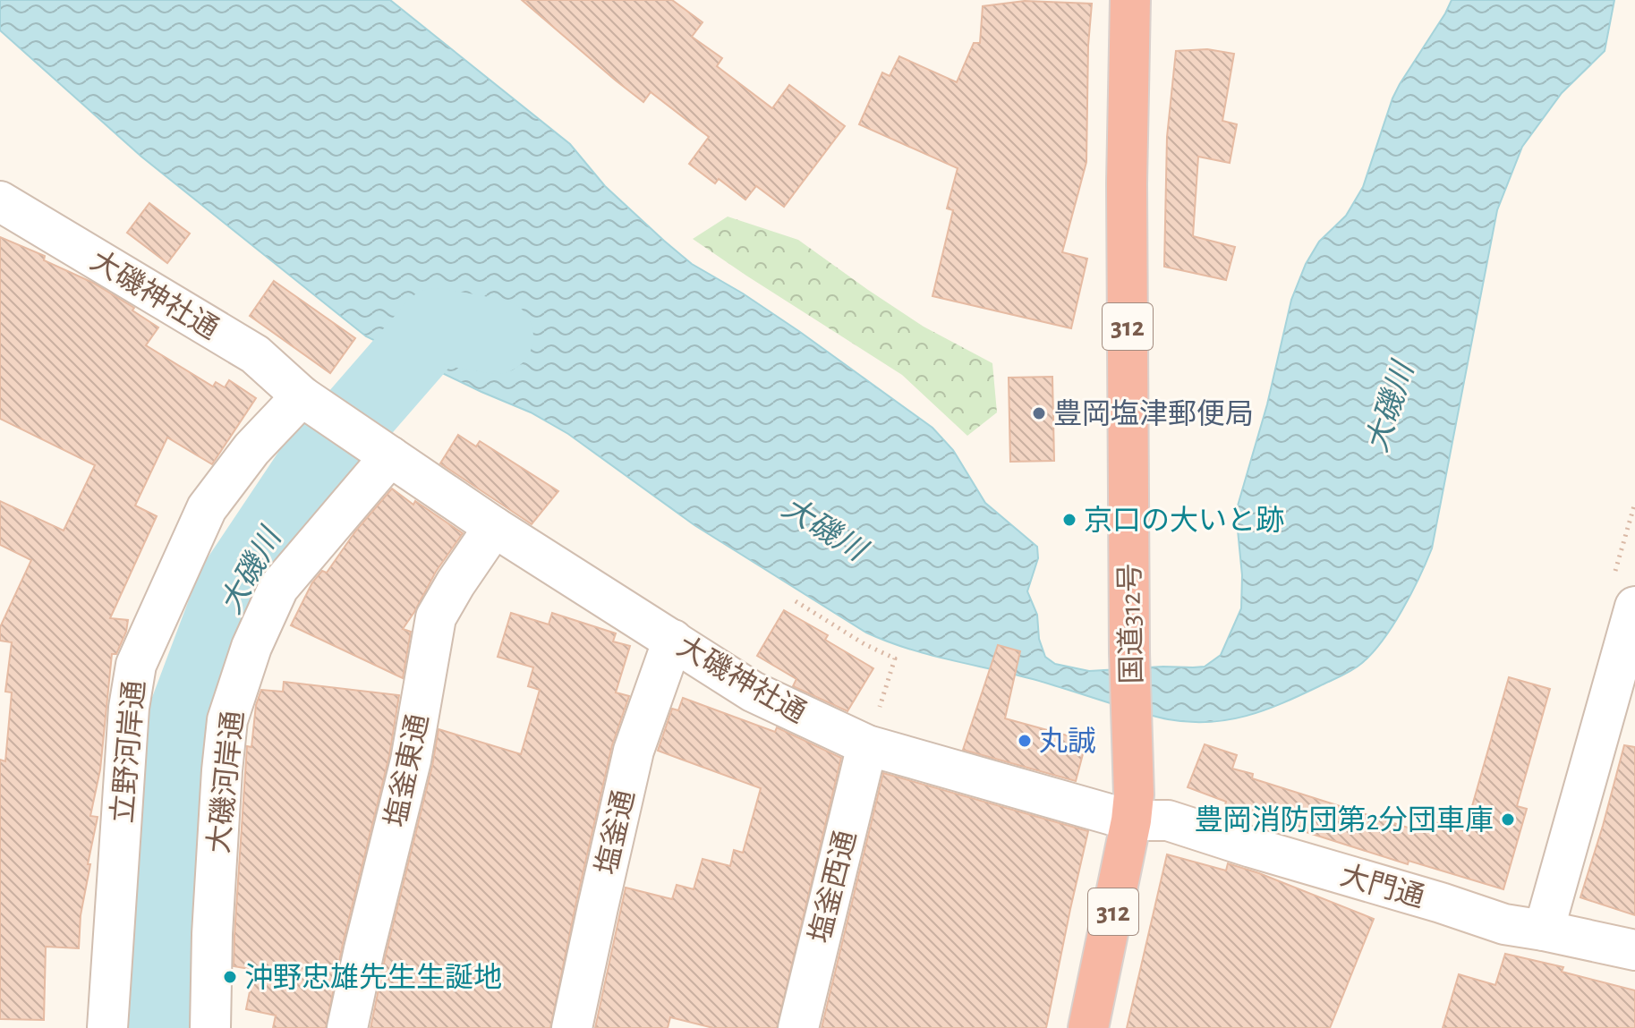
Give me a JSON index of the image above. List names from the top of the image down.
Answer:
{
  "streets": {
    "highway": ["312", "国道312号"],
    "street": [
      "大磯神社通",
      "立野河岸通",
      "塩釜東通",
      "大磯河岸通",
      "塩釜通",
      "大門通",
      "塩釜西通"
    ]
  },
  "crossings": [
    ["大磯神社通", "国道312号"],
    ["大磯神社通", "立野河岸通"],
    ["大磯神社通", "塩釜東通"],
    ["大磯神社通", "大磯河岸通"],
    ["大磯神社通", "塩釜通"],
    ["大磯神社通", "大門通"],
    ["大磯神社通", "塩釜西通"],
    ["国道312号", "大門通"]
  ],
  "water": ["大磯川"],
  "places": [
    "豊岡塩津郵便局",
    "京口の大いと跡",
    "丸誠",
    "豊岡消防団第2分団車庫",
    "沖野忠雄先生生誕地"
  ]
}
